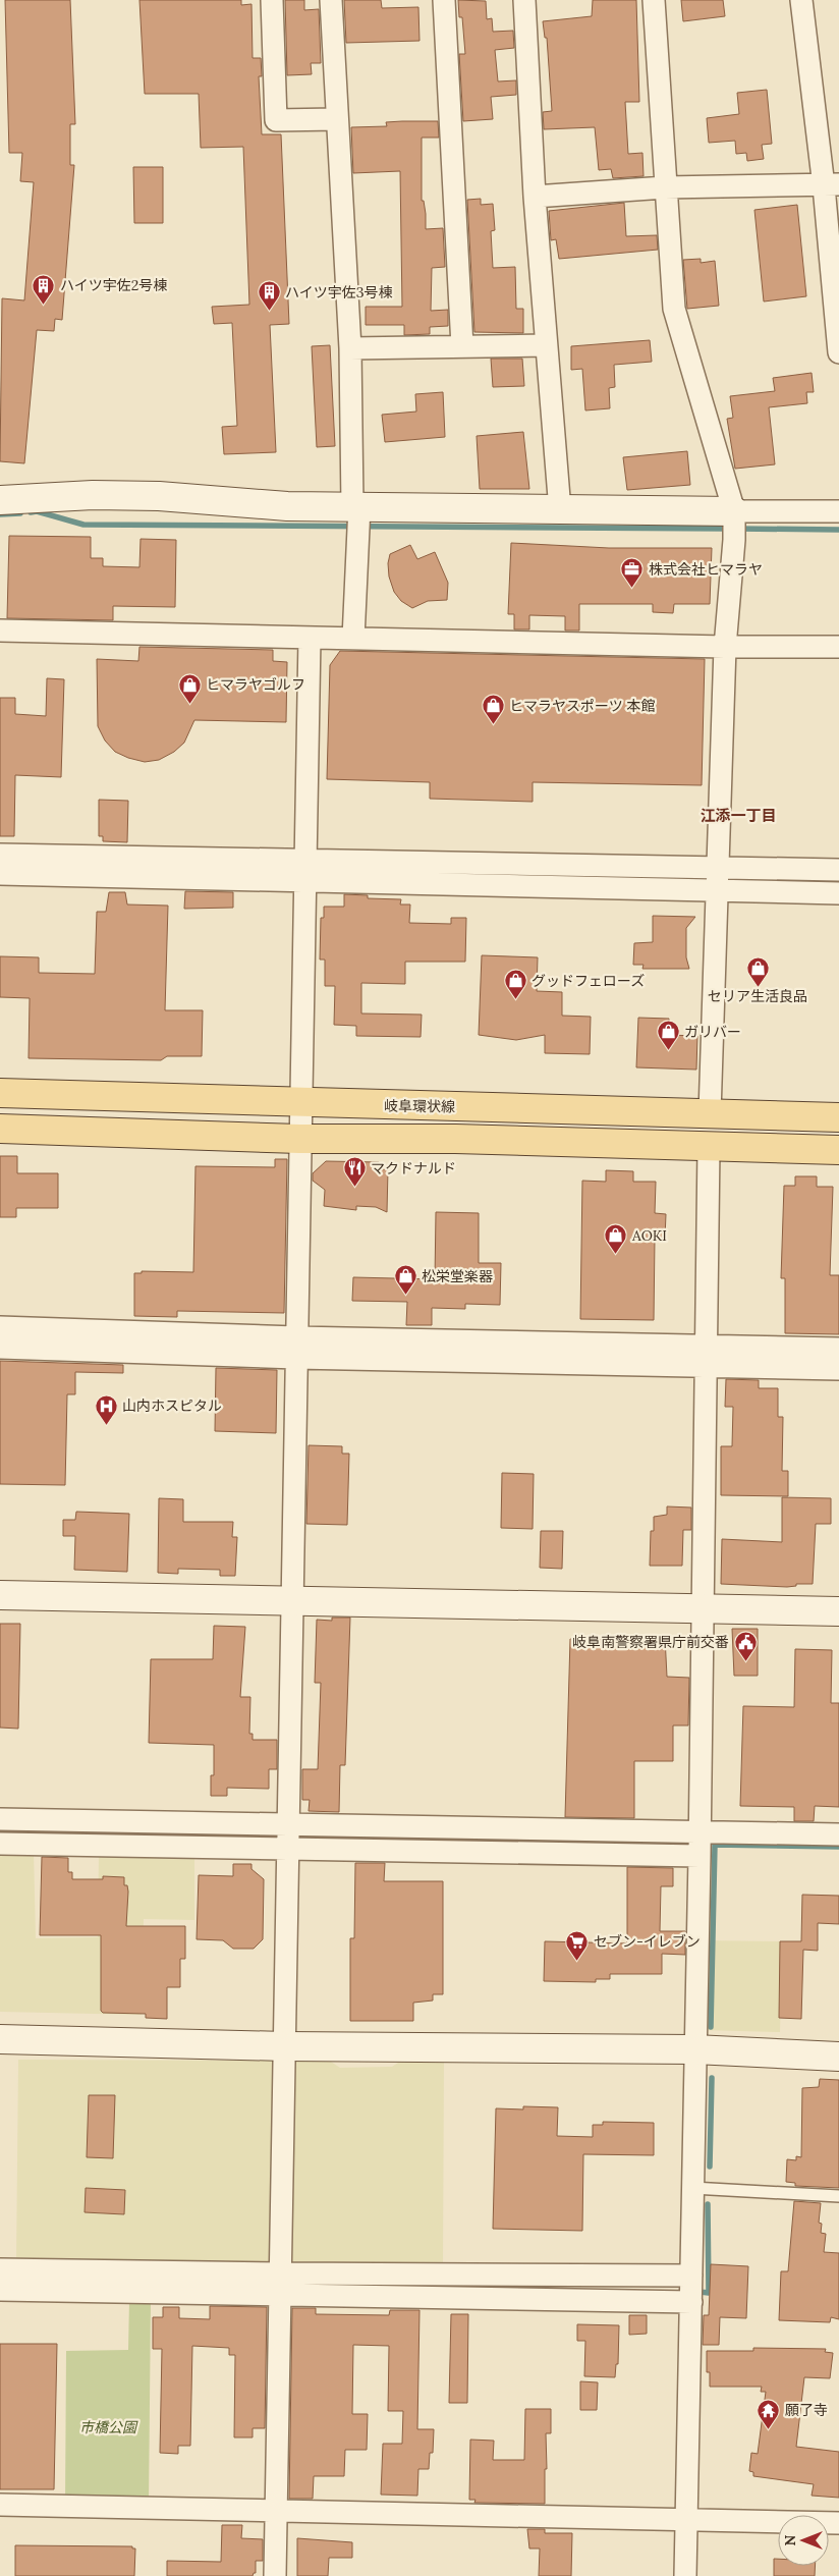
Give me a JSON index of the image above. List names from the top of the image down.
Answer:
{
  "streets": {
    "main road": ["岐阜環状線"]
  },
  "districts": ["江添一丁目"],
  "parks": ["市橋公園"],
  "places": {
    "building": ["ハイツ宇佐2号棟", "ハイツ宇佐3号棟"],
    "office": ["株式会社ヒマラヤ"],
    "shop": [
      "ヒマラヤゴルフ",
      "ヒマラヤスポーツ 本館",
      "セリア生活良品",
      "グッドフェローズ",
      "ガリバー",
      "AOKI",
      "松栄堂楽器"
    ],
    "restaurant": ["マクドナルド"],
    "hospital": ["山内ホスピタル"],
    "public building": ["岐阜南警察署県庁前交番"],
    "supermarket": ["セブン-イレブン"],
    "temple": ["願了寺"]
  },
  "north": "left"
}
